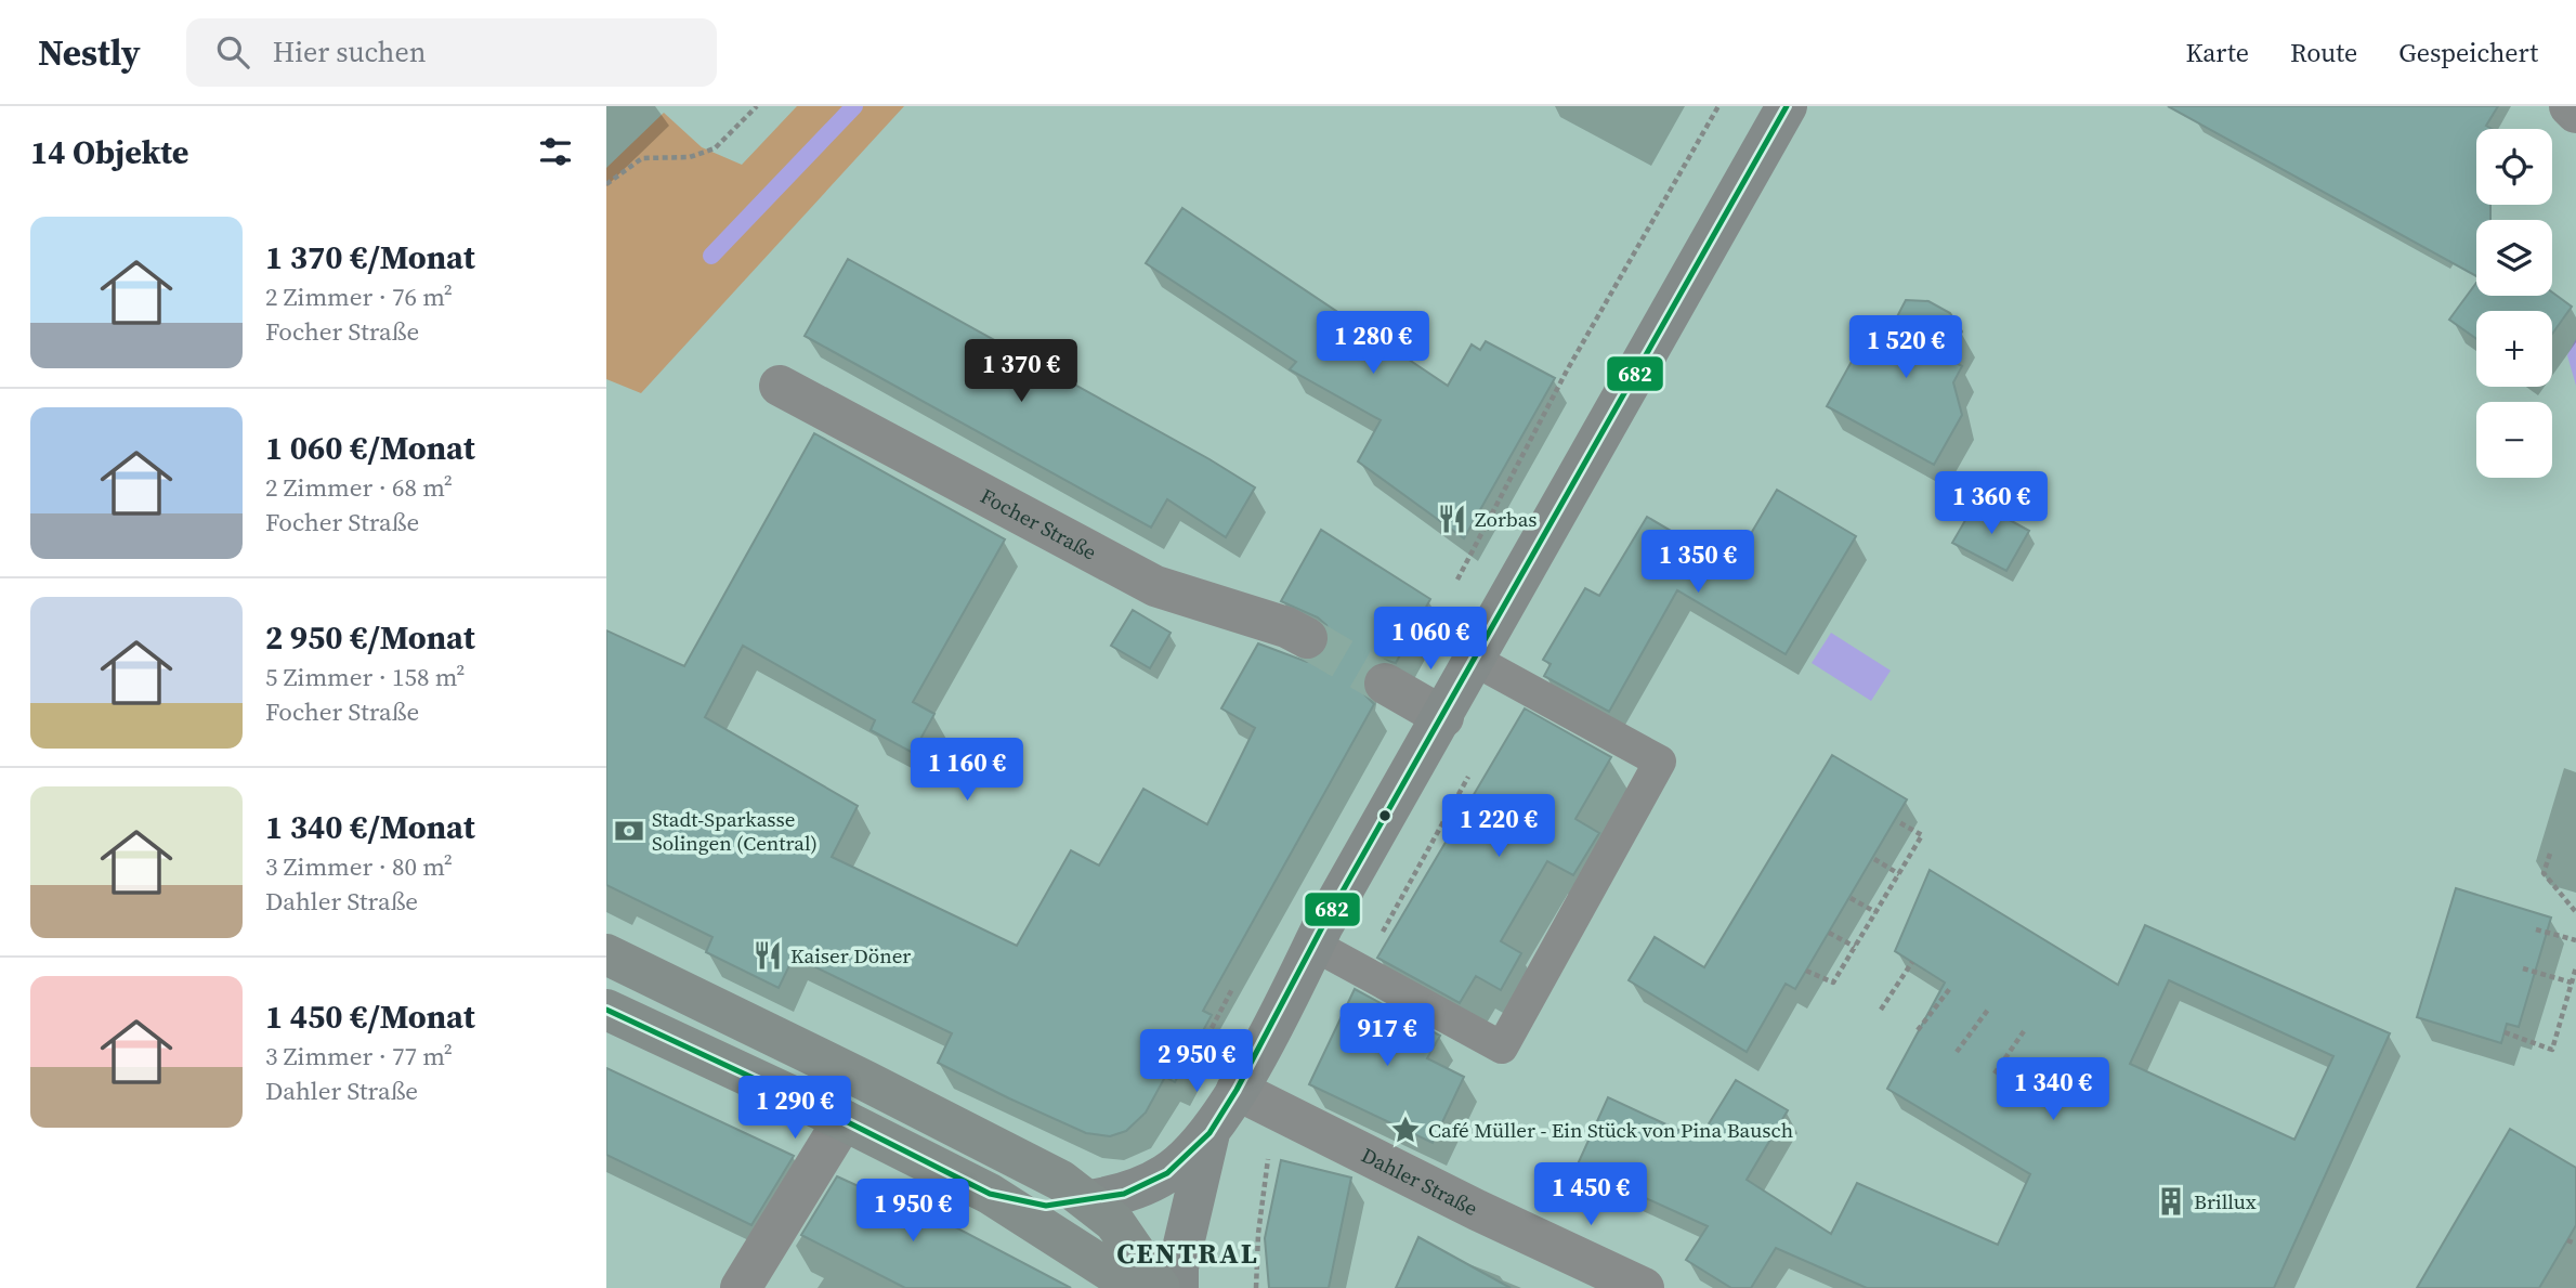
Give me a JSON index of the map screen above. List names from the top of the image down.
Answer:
{
  "streets": {
    "street": ["Focher Straße", "Dahler Straße"]
  },
  "districts": ["CENTRAL"],
  "places": {
    "restaurant": ["Zorbas", "Kaiser Döner"],
    "bank": ["Stadt-Sparkasse Solingen (Central)"],
    "place": ["Café Müller - Ein Stück von Pina Bausch"],
    "building": ["Brillux"]
  },
  "lines": ["transit line 682"],
  "page": {
    "header": "Nestly",
    "search": "Hier suchen",
    "nav": ["Karte", "Route", "Gespeichert"],
    "heading": "14 Objekte",
    "map_buttons": ["+", "−"],
    "list": [
      {
        "name": "1 370 €/Monat",
        "note": "2 Zimmer · 76 m² · Focher Straße"
      },
      {
        "name": "1 060 €/Monat",
        "note": "2 Zimmer · 68 m² · Focher Straße"
      },
      {
        "name": "2 950 €/Monat",
        "note": "5 Zimmer · 158 m² · Focher Straße"
      },
      {
        "name": "1 340 €/Monat",
        "note": "3 Zimmer · 80 m² · Dahler Straße"
      },
      {
        "name": "1 450 €/Monat",
        "note": "3 Zimmer · 77 m² · Dahler Straße"
      }
    ],
    "price": [
      "1 280 €",
      "1 520 €",
      "1 370 €",
      "1 360 €",
      "1 350 €",
      "1 060 €",
      "1 160 €",
      "1 220 €",
      "917 €",
      "2 950 €",
      "1 340 €",
      "1 290 €",
      "1 450 €",
      "1 950 €"
    ]
  }
}
